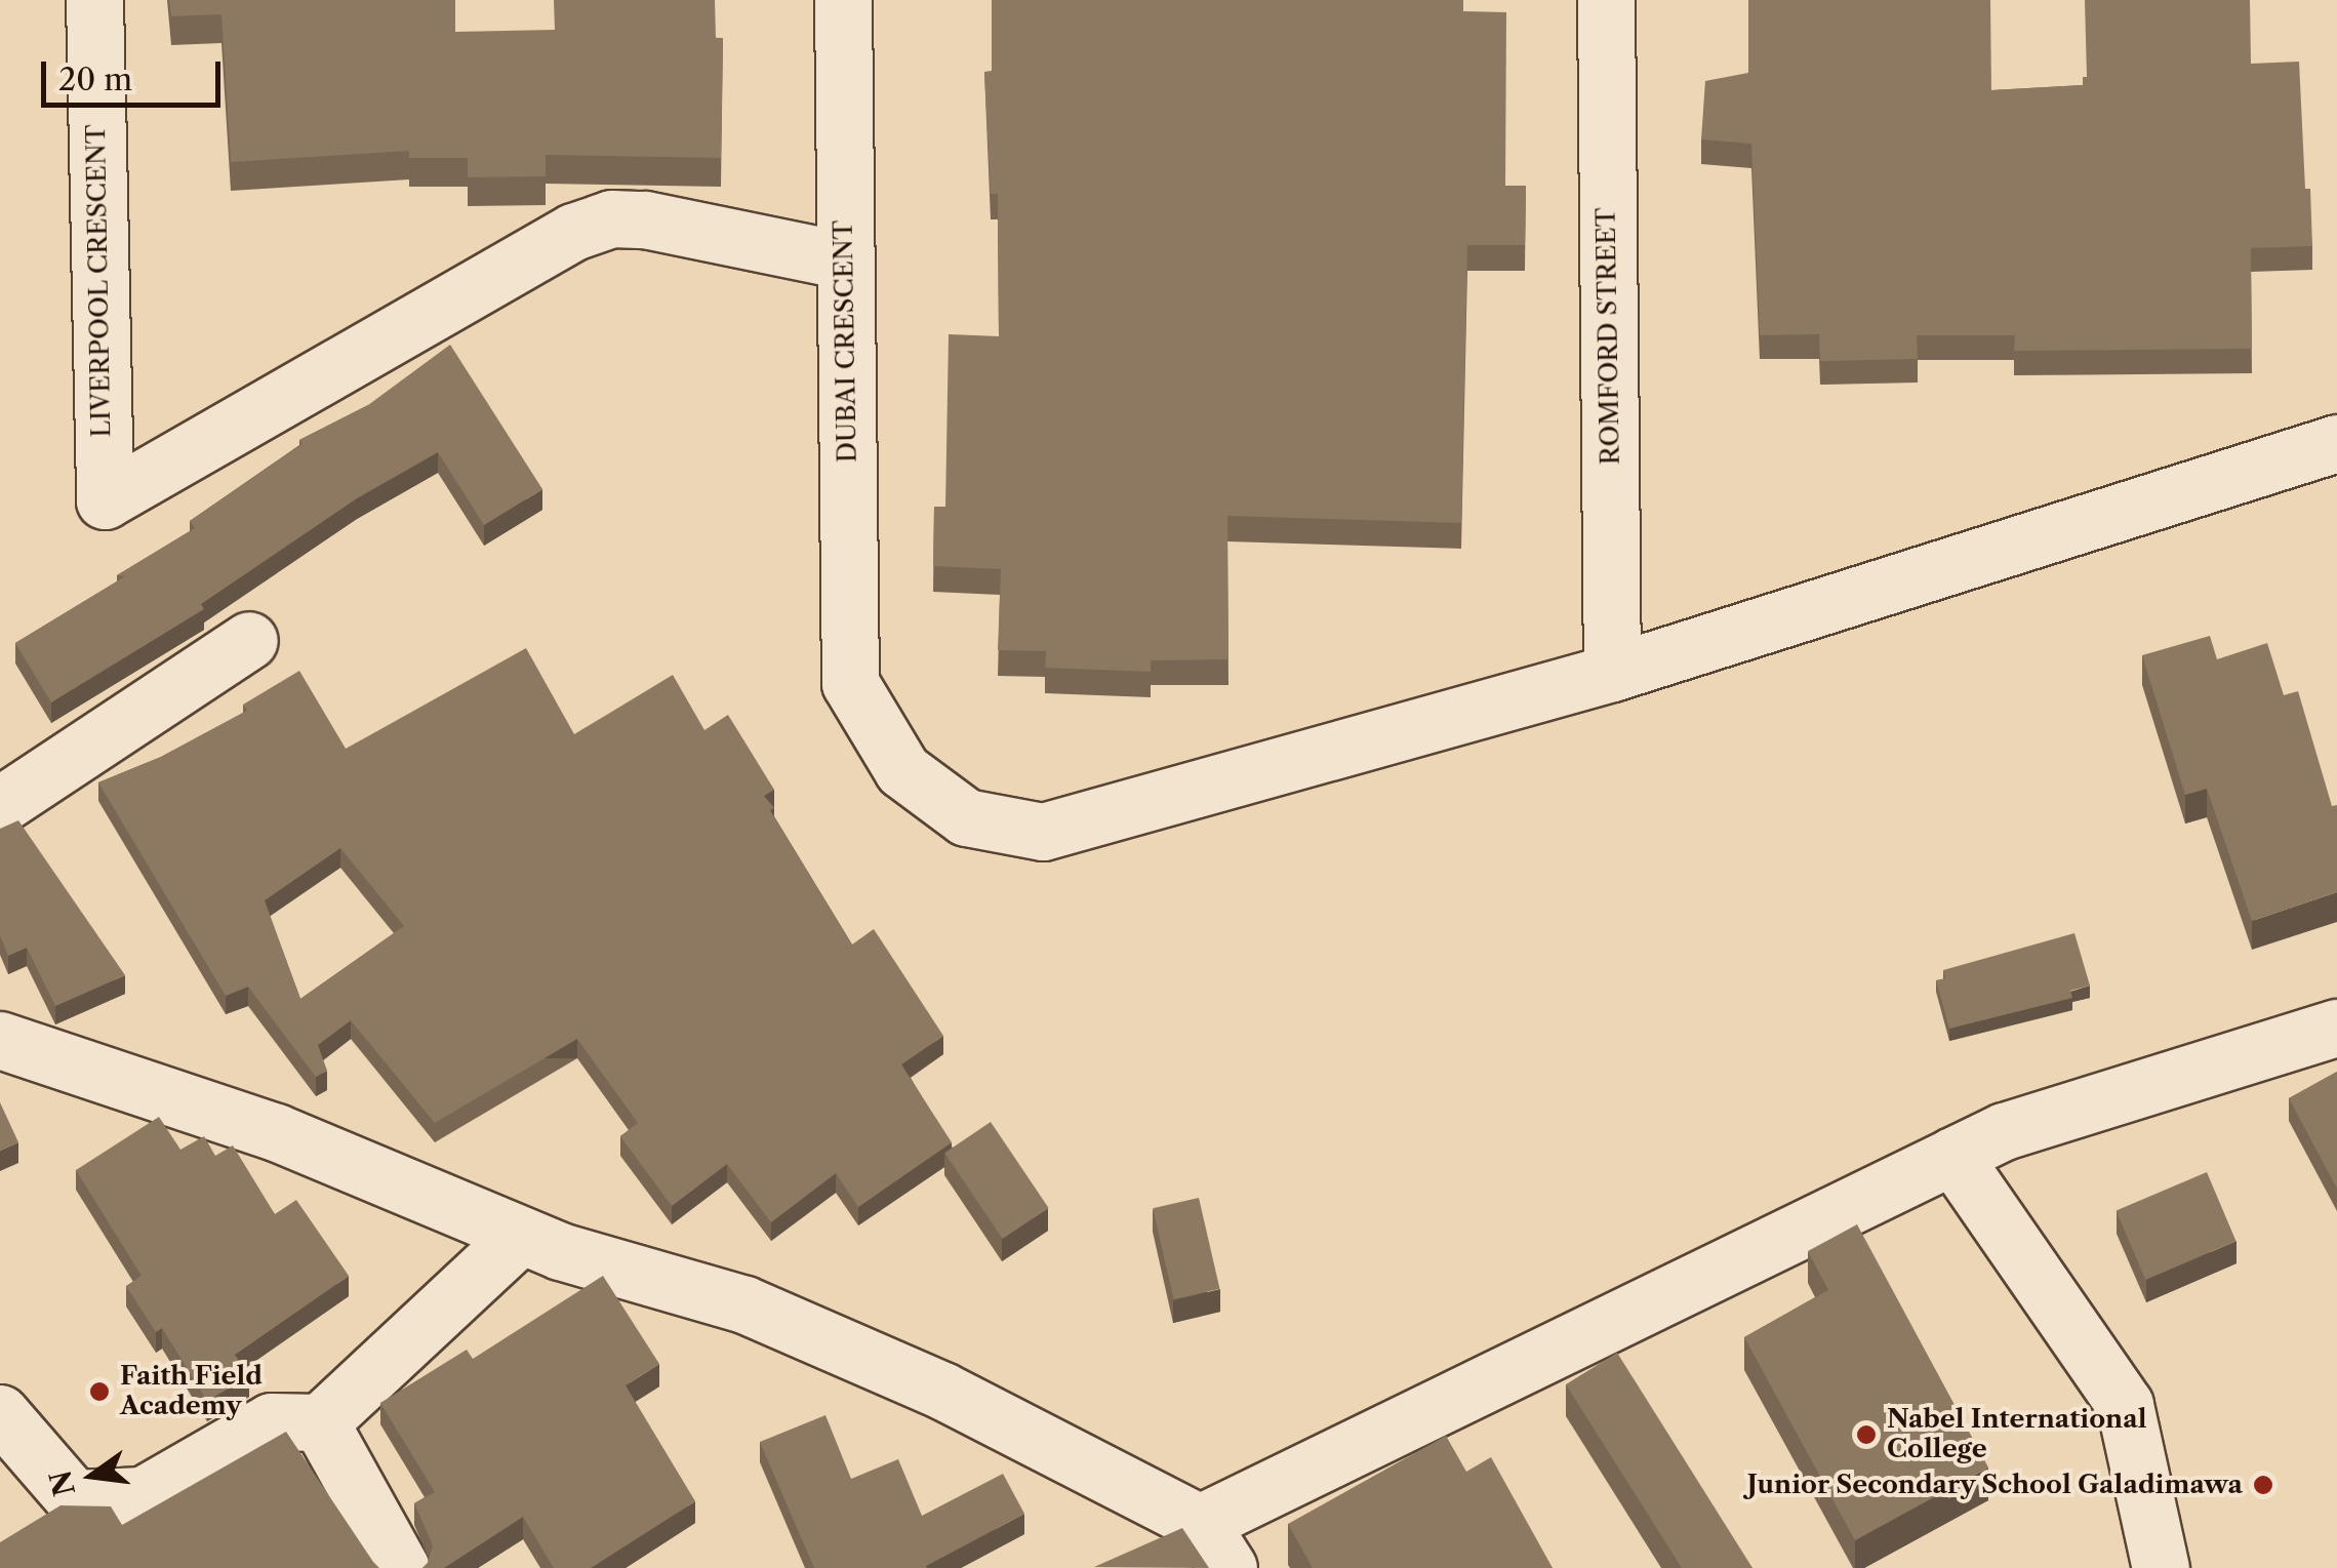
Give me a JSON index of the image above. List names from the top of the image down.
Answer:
{
  "streets": {
    "street": ["LIVERPOOL CRESCENT", "ROMFORD STREET", "DUBAI CRESCENT"]
  },
  "crossings": [
    ["LIVERPOOL CRESCENT", "DUBAI CRESCENT"],
    ["ROMFORD STREET", "DUBAI CRESCENT"]
  ],
  "places": ["Faith Field Academy", "Nabel International College", "Junior Secondary School Galadimawa"],
  "scale_bar": "20 m",
  "north": "left"
}
